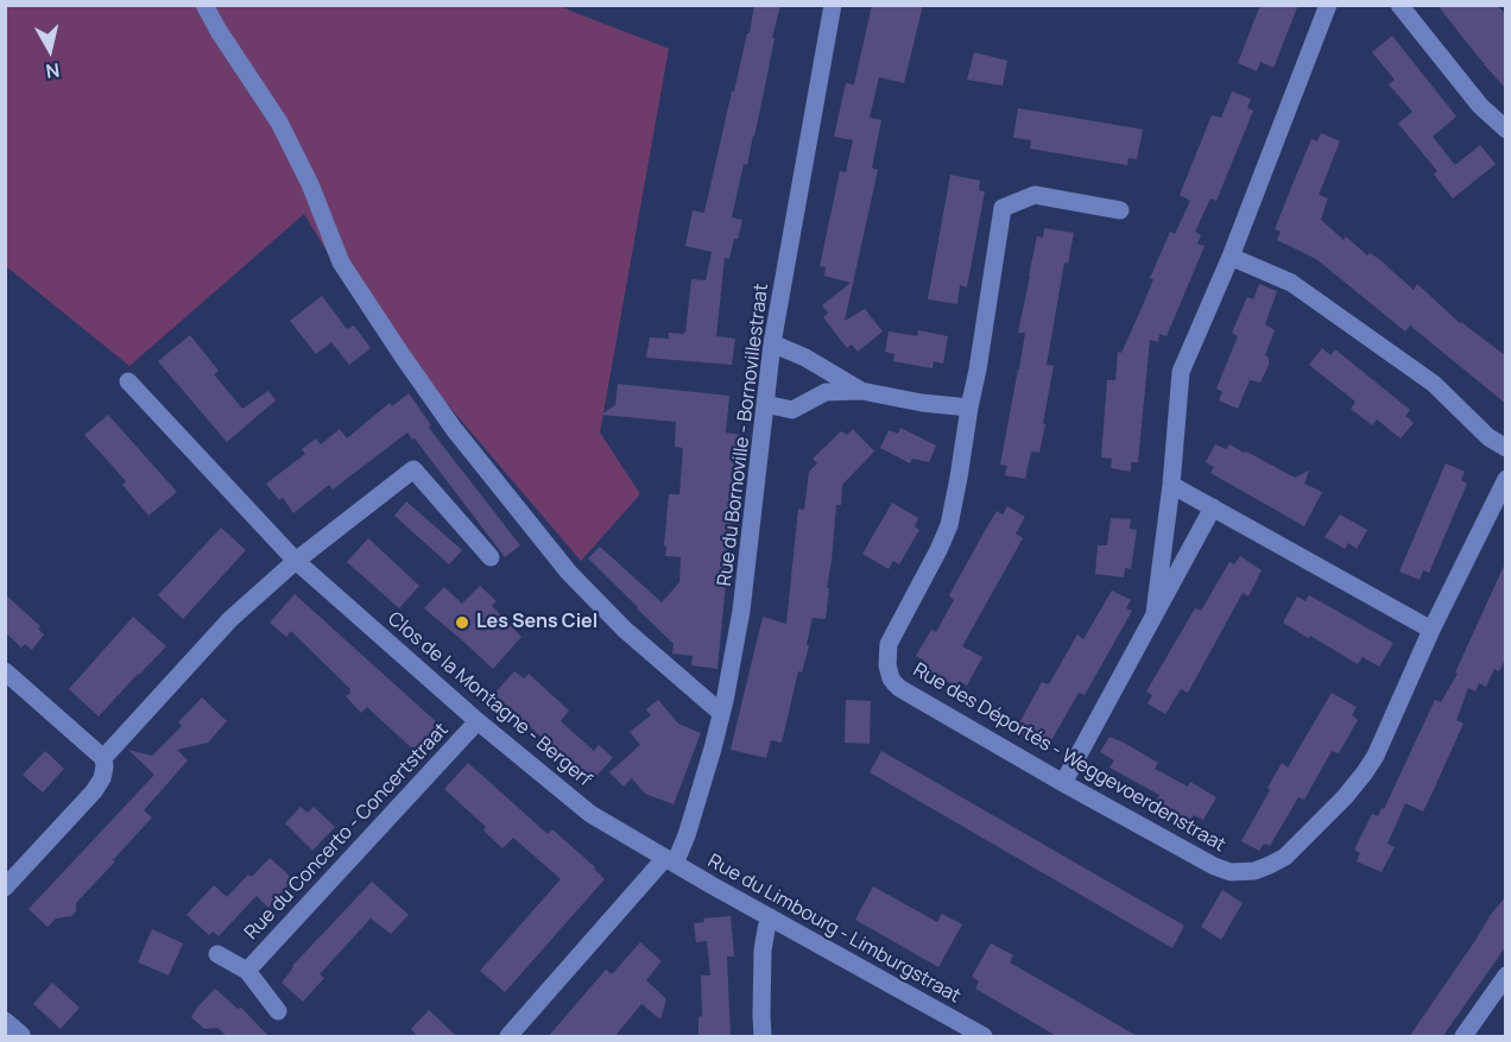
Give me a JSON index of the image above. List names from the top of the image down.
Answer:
{
  "streets": {
    "street": [
      "Rue du Bornoville - Bornovillestraat",
      "Clos de la Montagne - Bergerf",
      "Rue des Déportés - Weggevoerdenstraat",
      "Rue du Concerto - Concertstraat",
      "Rue du Limbourg - Limburgstraat"
    ]
  },
  "crossings": [
    ["Rue du Bornoville - Bornovillestraat", "Clos de la Montagne - Bergerf"],
    ["Rue du Bornoville - Bornovillestraat", "Rue du Limbourg - Limburgstraat"],
    ["Clos de la Montagne - Bergerf", "Rue du Concerto - Concertstraat"],
    ["Clos de la Montagne - Bergerf", "Rue du Limbourg - Limburgstraat"]
  ],
  "places": ["Les Sens Ciel"],
  "north": "bottom"
}
